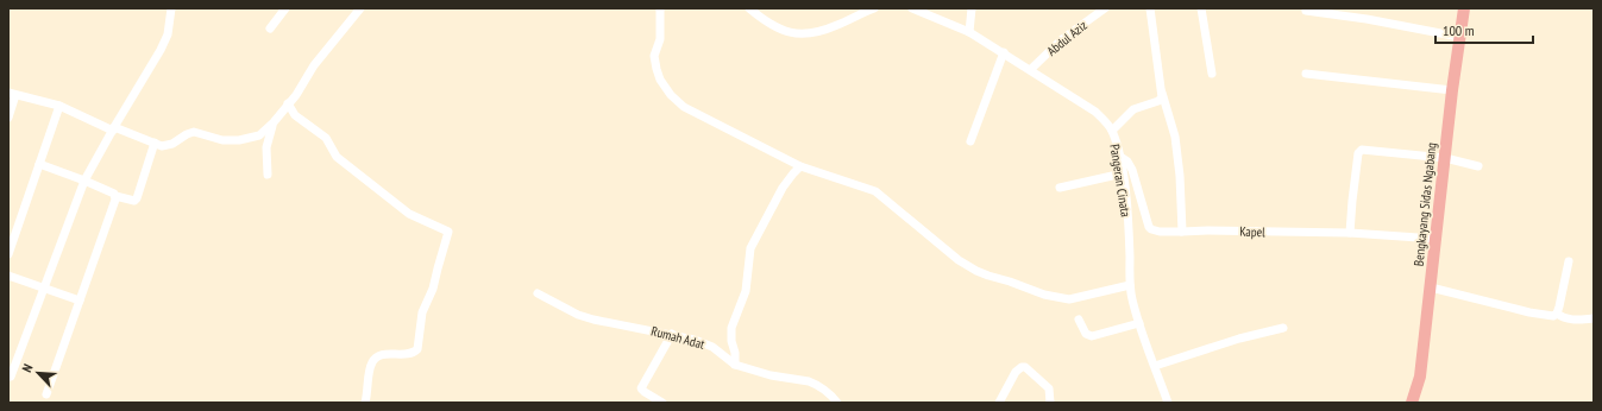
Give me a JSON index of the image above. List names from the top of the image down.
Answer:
{
  "streets": {
    "highway": ["Bengkayang Sidas Ngabang"],
    "street": [
      "Abdul Aziz",
      "Pangeran Cinata",
      "Kapel",
      "Rumah Adat"
    ]
  },
  "crossings": [
    ["Abdul Aziz", "Pangeran Cinata"],
    ["Pangeran Cinata", "Kapel"],
    ["Bengkayang Sidas Ngabang", "Kapel"]
  ],
  "scale_bar": "100 m",
  "north": "top left"
}
